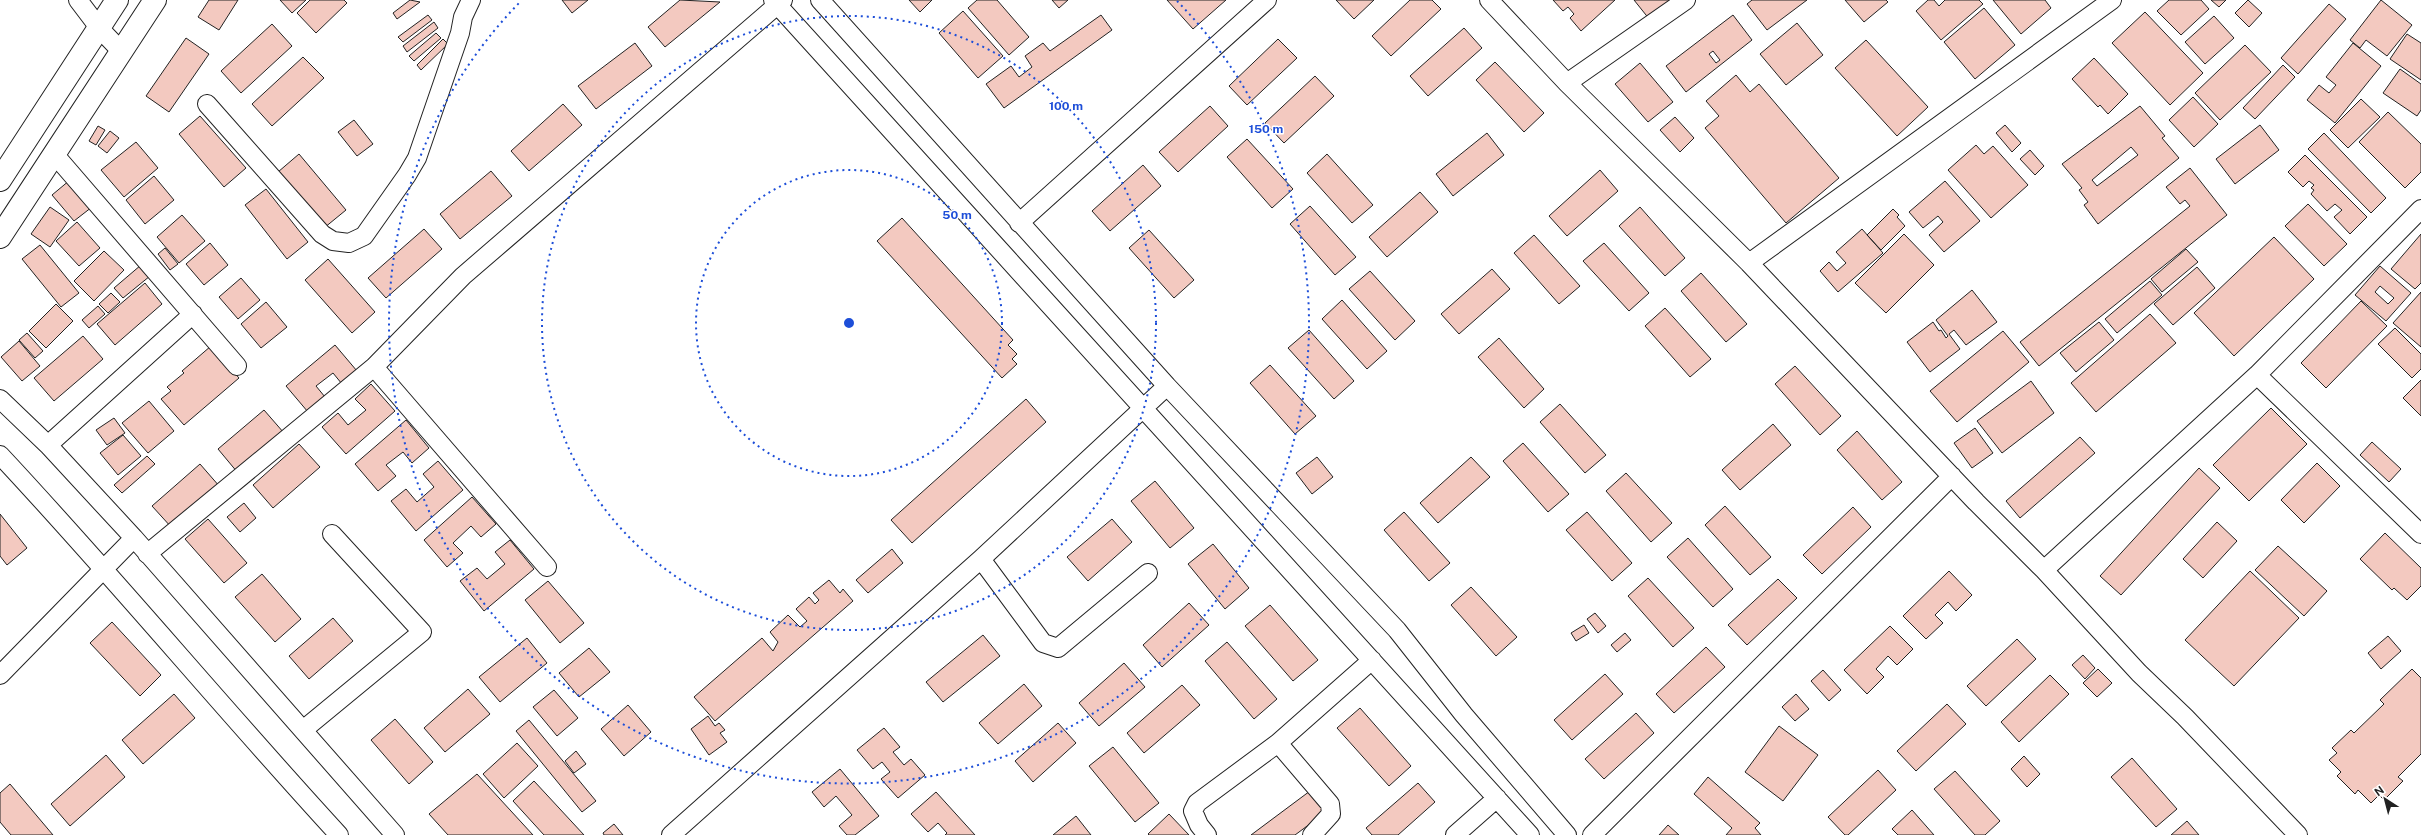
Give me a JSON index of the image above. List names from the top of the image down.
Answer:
{
  "north": "top left",
  "rings": ["100 m", "150 m", "50 m"]
}
